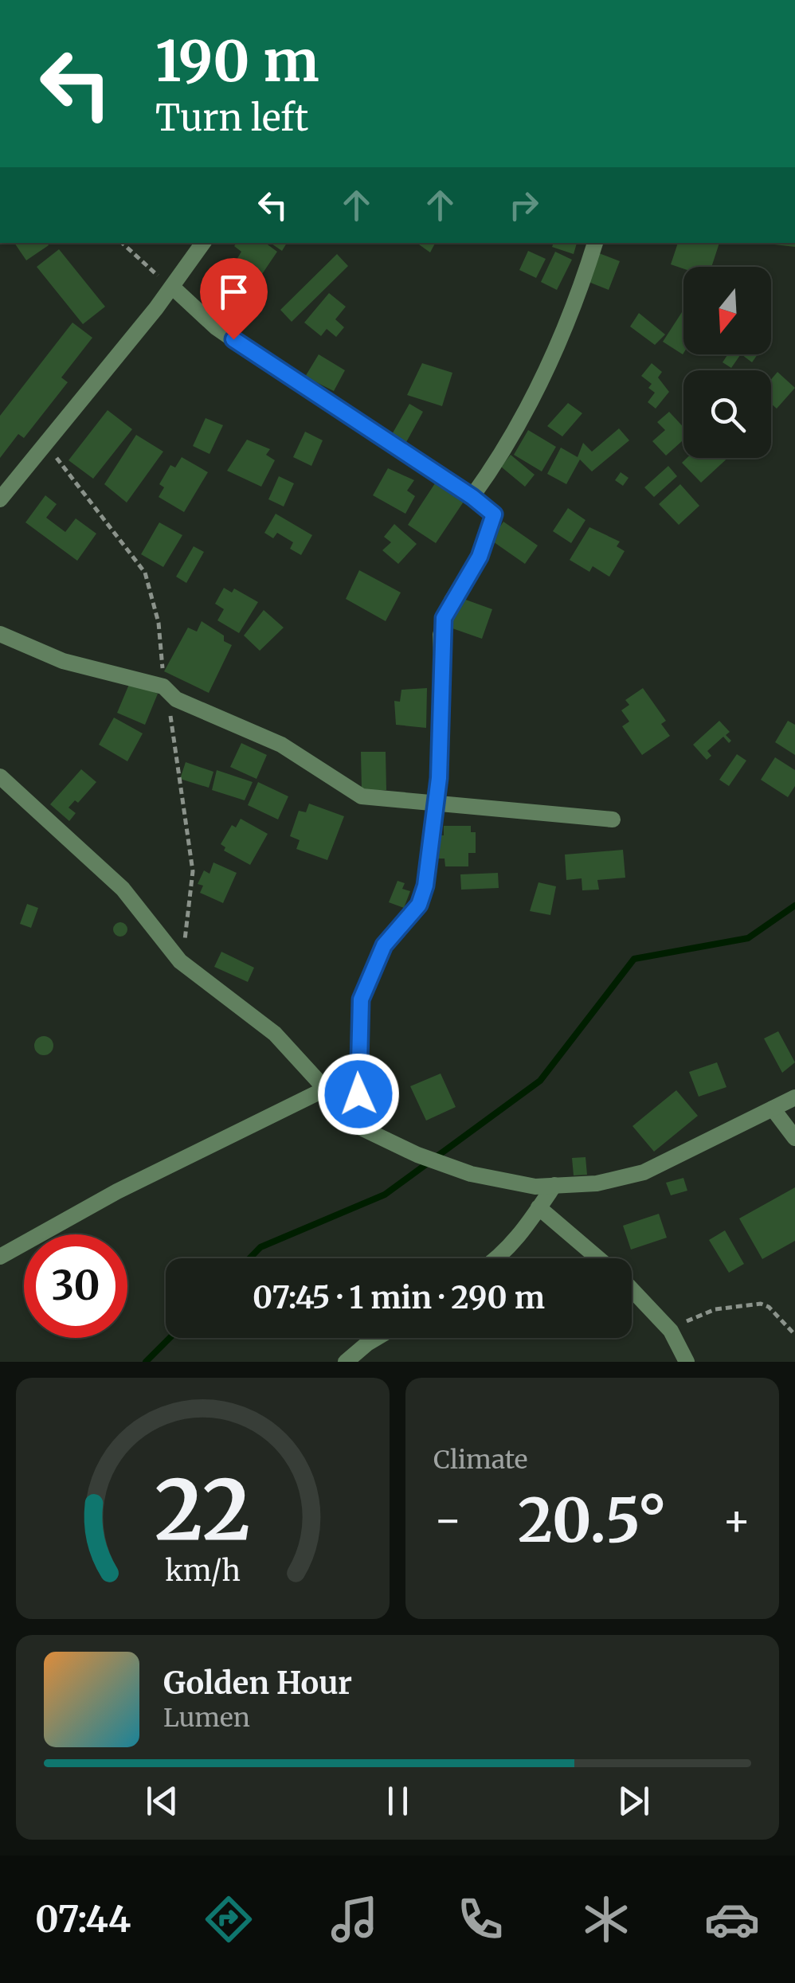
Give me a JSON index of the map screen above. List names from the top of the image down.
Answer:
{
  "north": "bottom",
  "page": {
    "turn": ["190 m", "Turn left"],
    "limit": "30",
    "trip": "07:45 · 1 min · 290 m",
    "tile": "Climate",
    "heat": ["−", "20.5°", "+"],
    "song": ["Golden Hour", "Lumen"],
    "tabs": "07:44",
    "gauge": ["22", "km/h"]
  }
}
